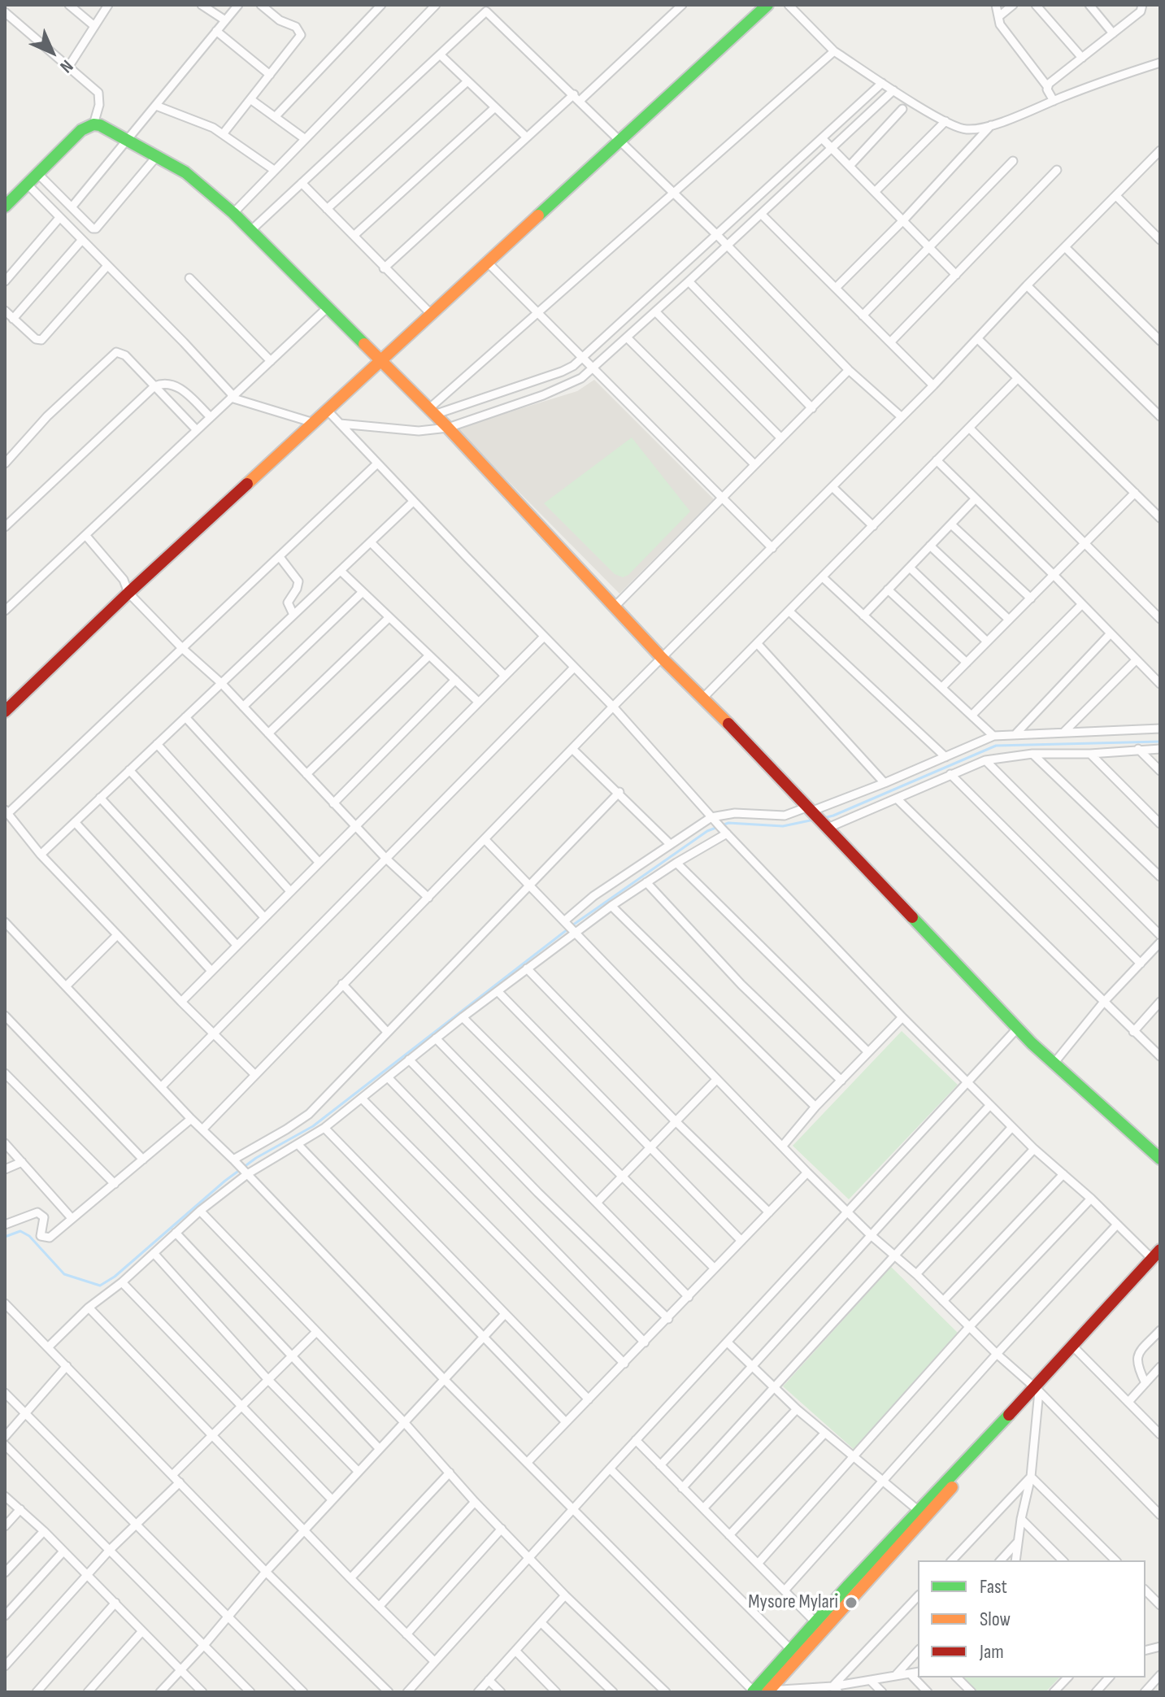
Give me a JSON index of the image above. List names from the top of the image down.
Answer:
{
  "places": ["Mysore Mylari"],
  "legend": ["Fast", "Slow", "Jam"],
  "north": "bottom right"
}
